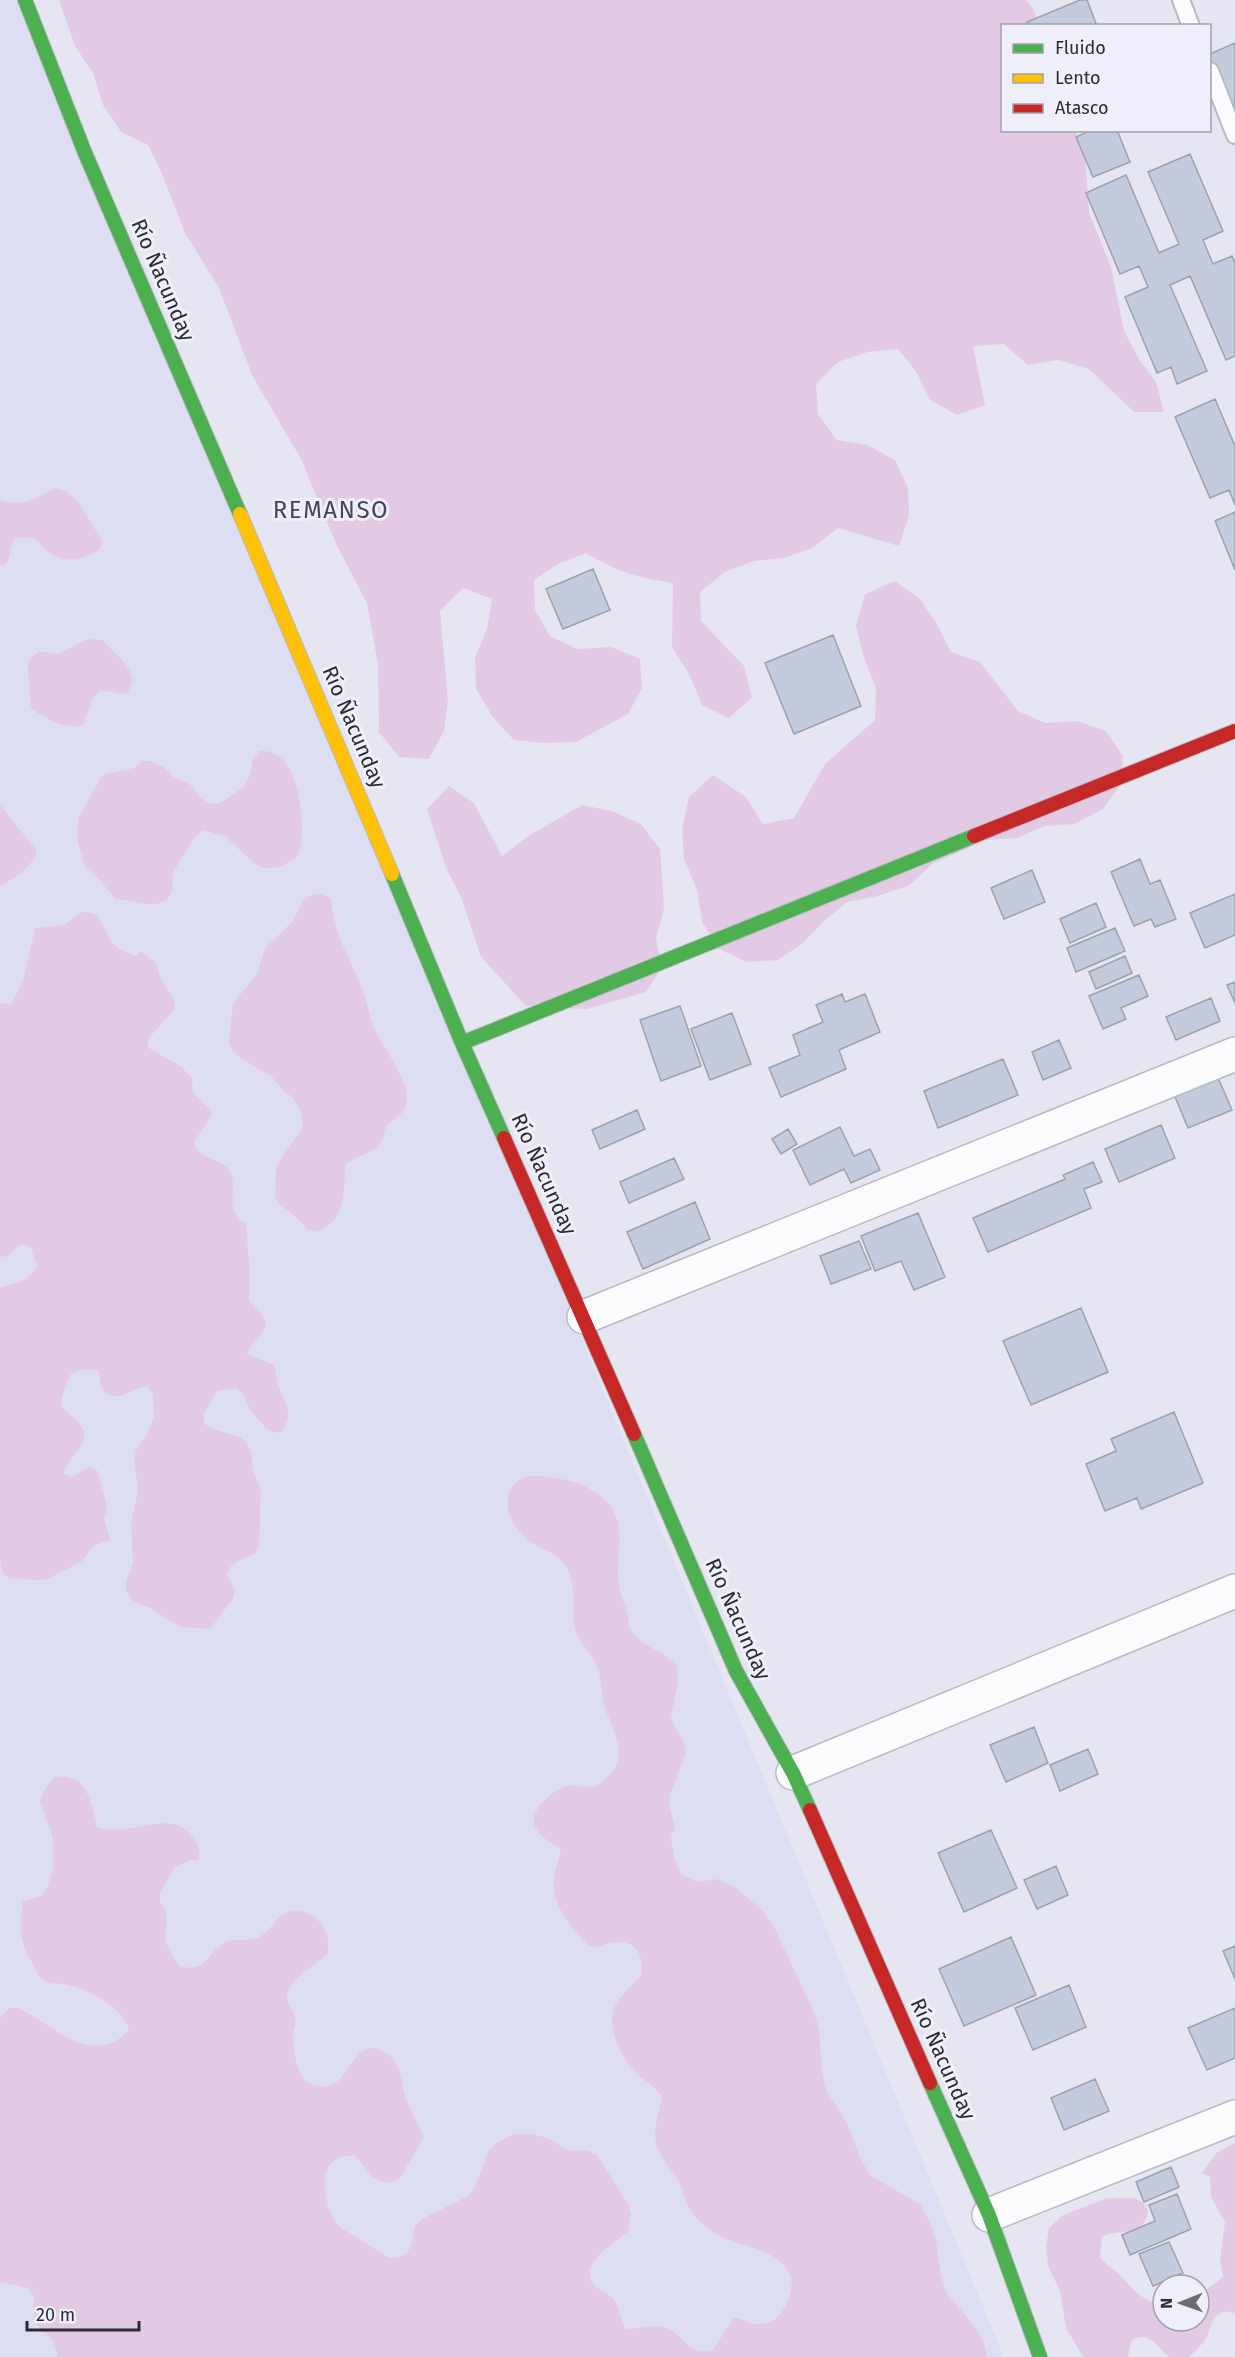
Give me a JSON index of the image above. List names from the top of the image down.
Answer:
{
  "streets": {
    "street": ["Río Ñacunday"]
  },
  "districts": ["REMANSO"],
  "legend": ["Fluido", "Lento", "Atasco"],
  "scale_bar": "20 m",
  "north": "left"
}
